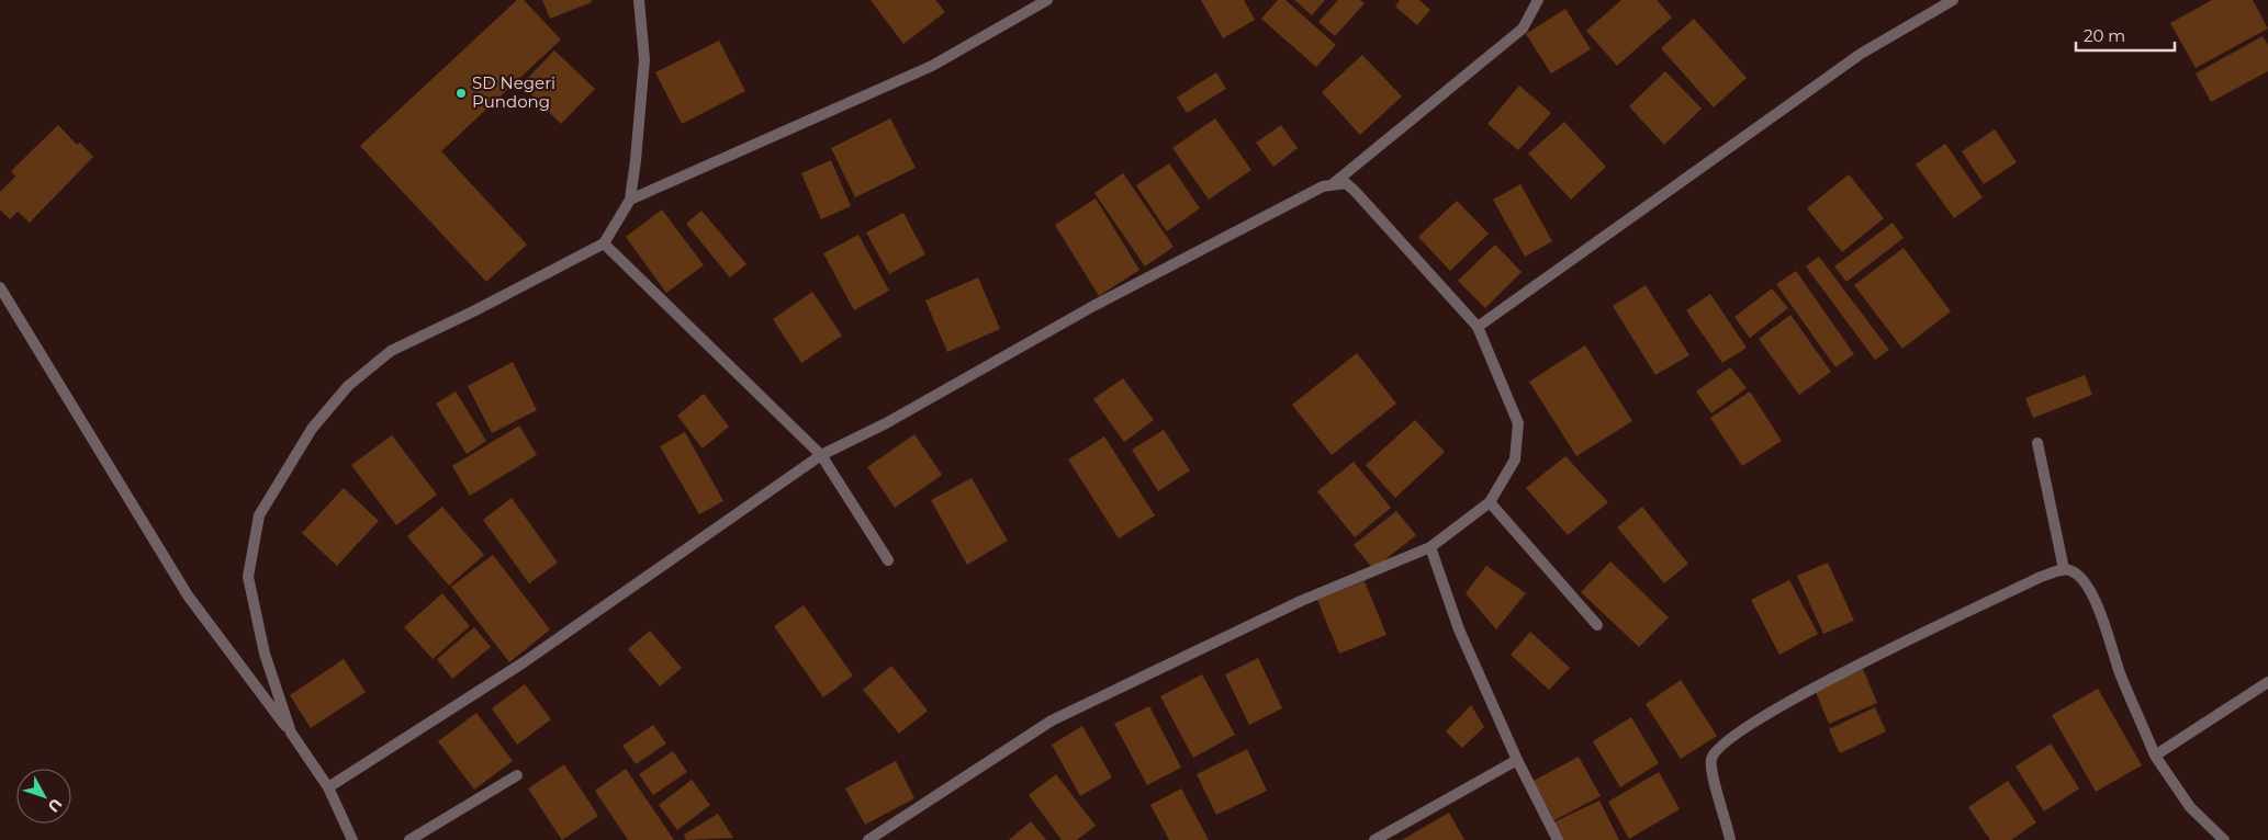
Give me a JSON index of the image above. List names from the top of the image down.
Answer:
{
  "places": ["SD Negeri Pundong"],
  "scale_bar": "20 m",
  "north": "bottom right"
}
